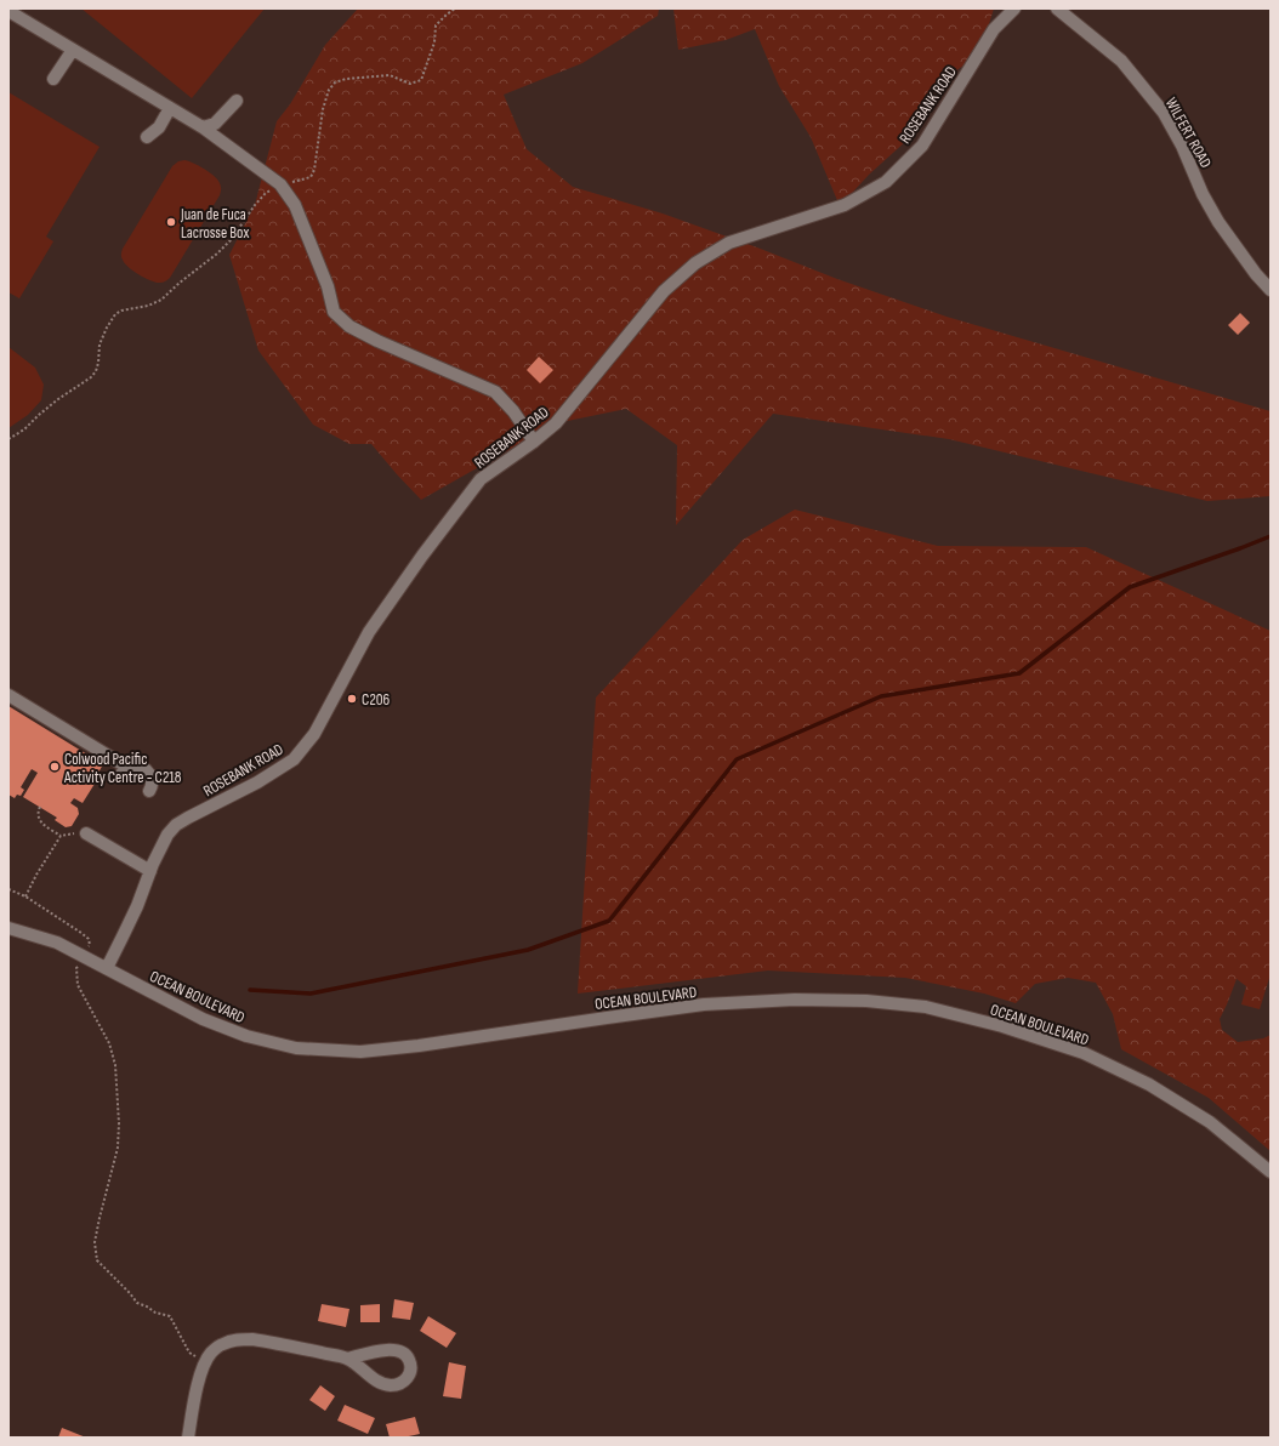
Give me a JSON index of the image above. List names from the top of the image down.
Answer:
{
  "streets": {
    "street": ["ROSEBANK ROAD", "WILFERT ROAD", "OCEAN BOULEVARD"]
  },
  "crossings": [
    ["ROSEBANK ROAD", "OCEAN BOULEVARD"]
  ],
  "places": ["Juan de Fuca Lacrosse Box", "C206", "Colwood Pacific Activity Centre - C218"]
}
